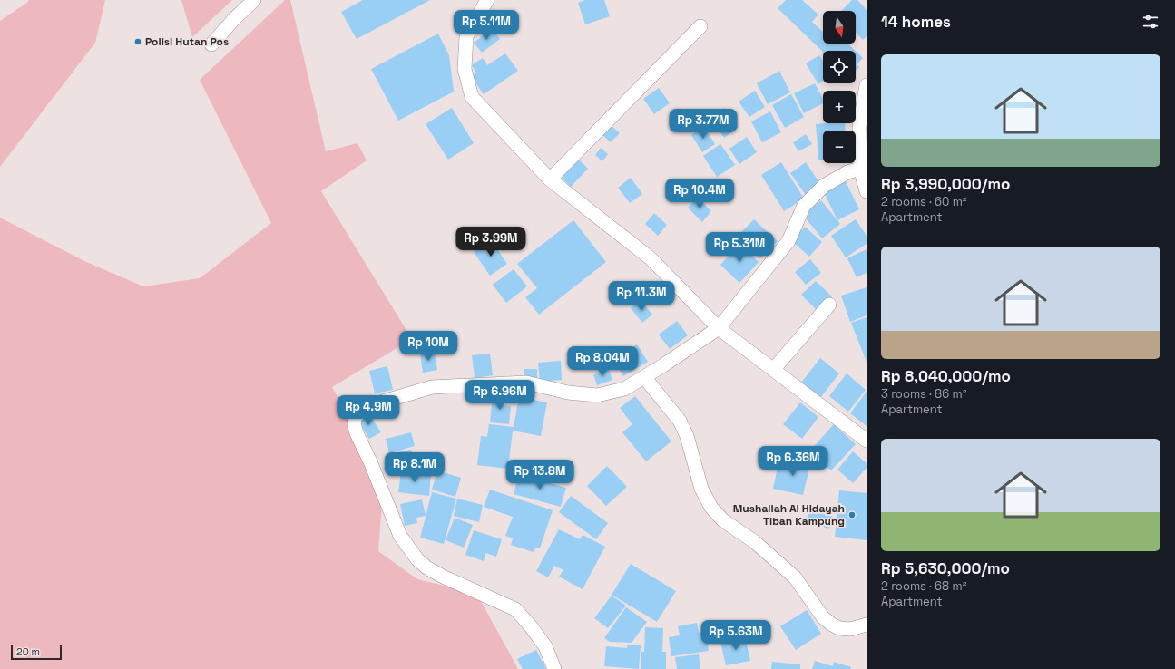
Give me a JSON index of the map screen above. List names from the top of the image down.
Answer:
{
  "places": ["Polisi Hutan Pos", "Mushallah Al Hidayah Tiban Kampung"],
  "scale_bar": "20 m",
  "north": "bottom",
  "page": {
    "heading": "14 homes",
    "price": [
      "Rp 5.11M",
      "Rp 3.77M",
      "Rp 10.4M",
      "Rp 3.99M",
      "Rp 5.31M",
      "Rp 11.3M",
      "Rp 10M",
      "Rp 8.04M",
      "Rp 6.96M",
      "Rp 4.9M",
      "Rp 6.36M",
      "Rp 8.1M",
      "Rp 13.8M",
      "Rp 5.63M"
    ],
    "map_buttons": ["+", "−"],
    "list": [
      {
        "name": "Rp 3,990,000/mo",
        "note": "2 rooms · 60 m² · Apartment"
      },
      {
        "name": "Rp 8,040,000/mo",
        "note": "3 rooms · 86 m² · Apartment"
      },
      {
        "name": "Rp 5,630,000/mo",
        "note": "2 rooms · 68 m² · Apartment"
      }
    ],
    "scale": "20 m"
  }
}
